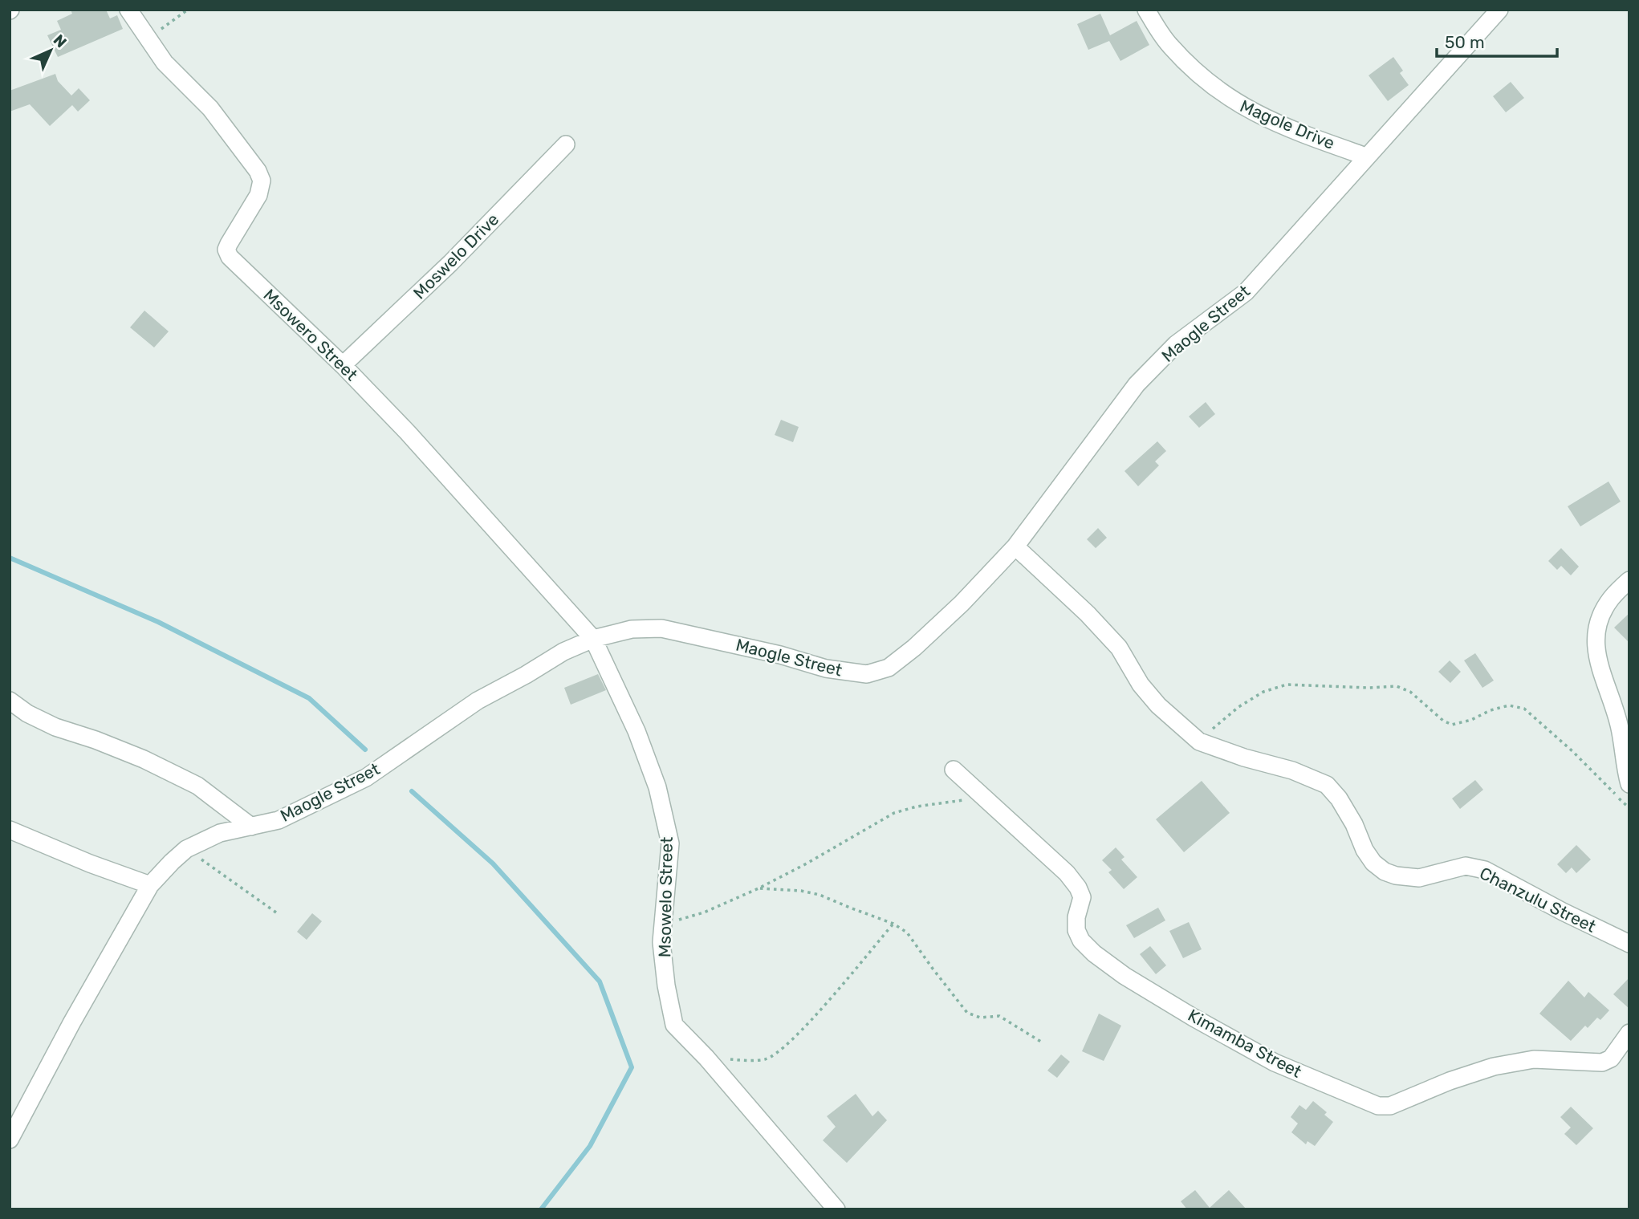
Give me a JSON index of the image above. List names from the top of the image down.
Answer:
{
  "streets": {
    "street": [
      "Magole Drive",
      "Moswelo Drive",
      "Maogle Street",
      "Msowero Street",
      "Msowelo Street",
      "Chanzulu Street",
      "Kimamba Street"
    ]
  },
  "crossings": [
    ["Magole Drive", "Maogle Street"],
    ["Moswelo Drive", "Msowero Street"],
    ["Maogle Street", "Msowero Street"],
    ["Maogle Street", "Msowelo Street"],
    ["Maogle Street", "Chanzulu Street"],
    ["Msowero Street", "Msowelo Street"]
  ],
  "scale_bar": "50 m",
  "north": "top right"
}
